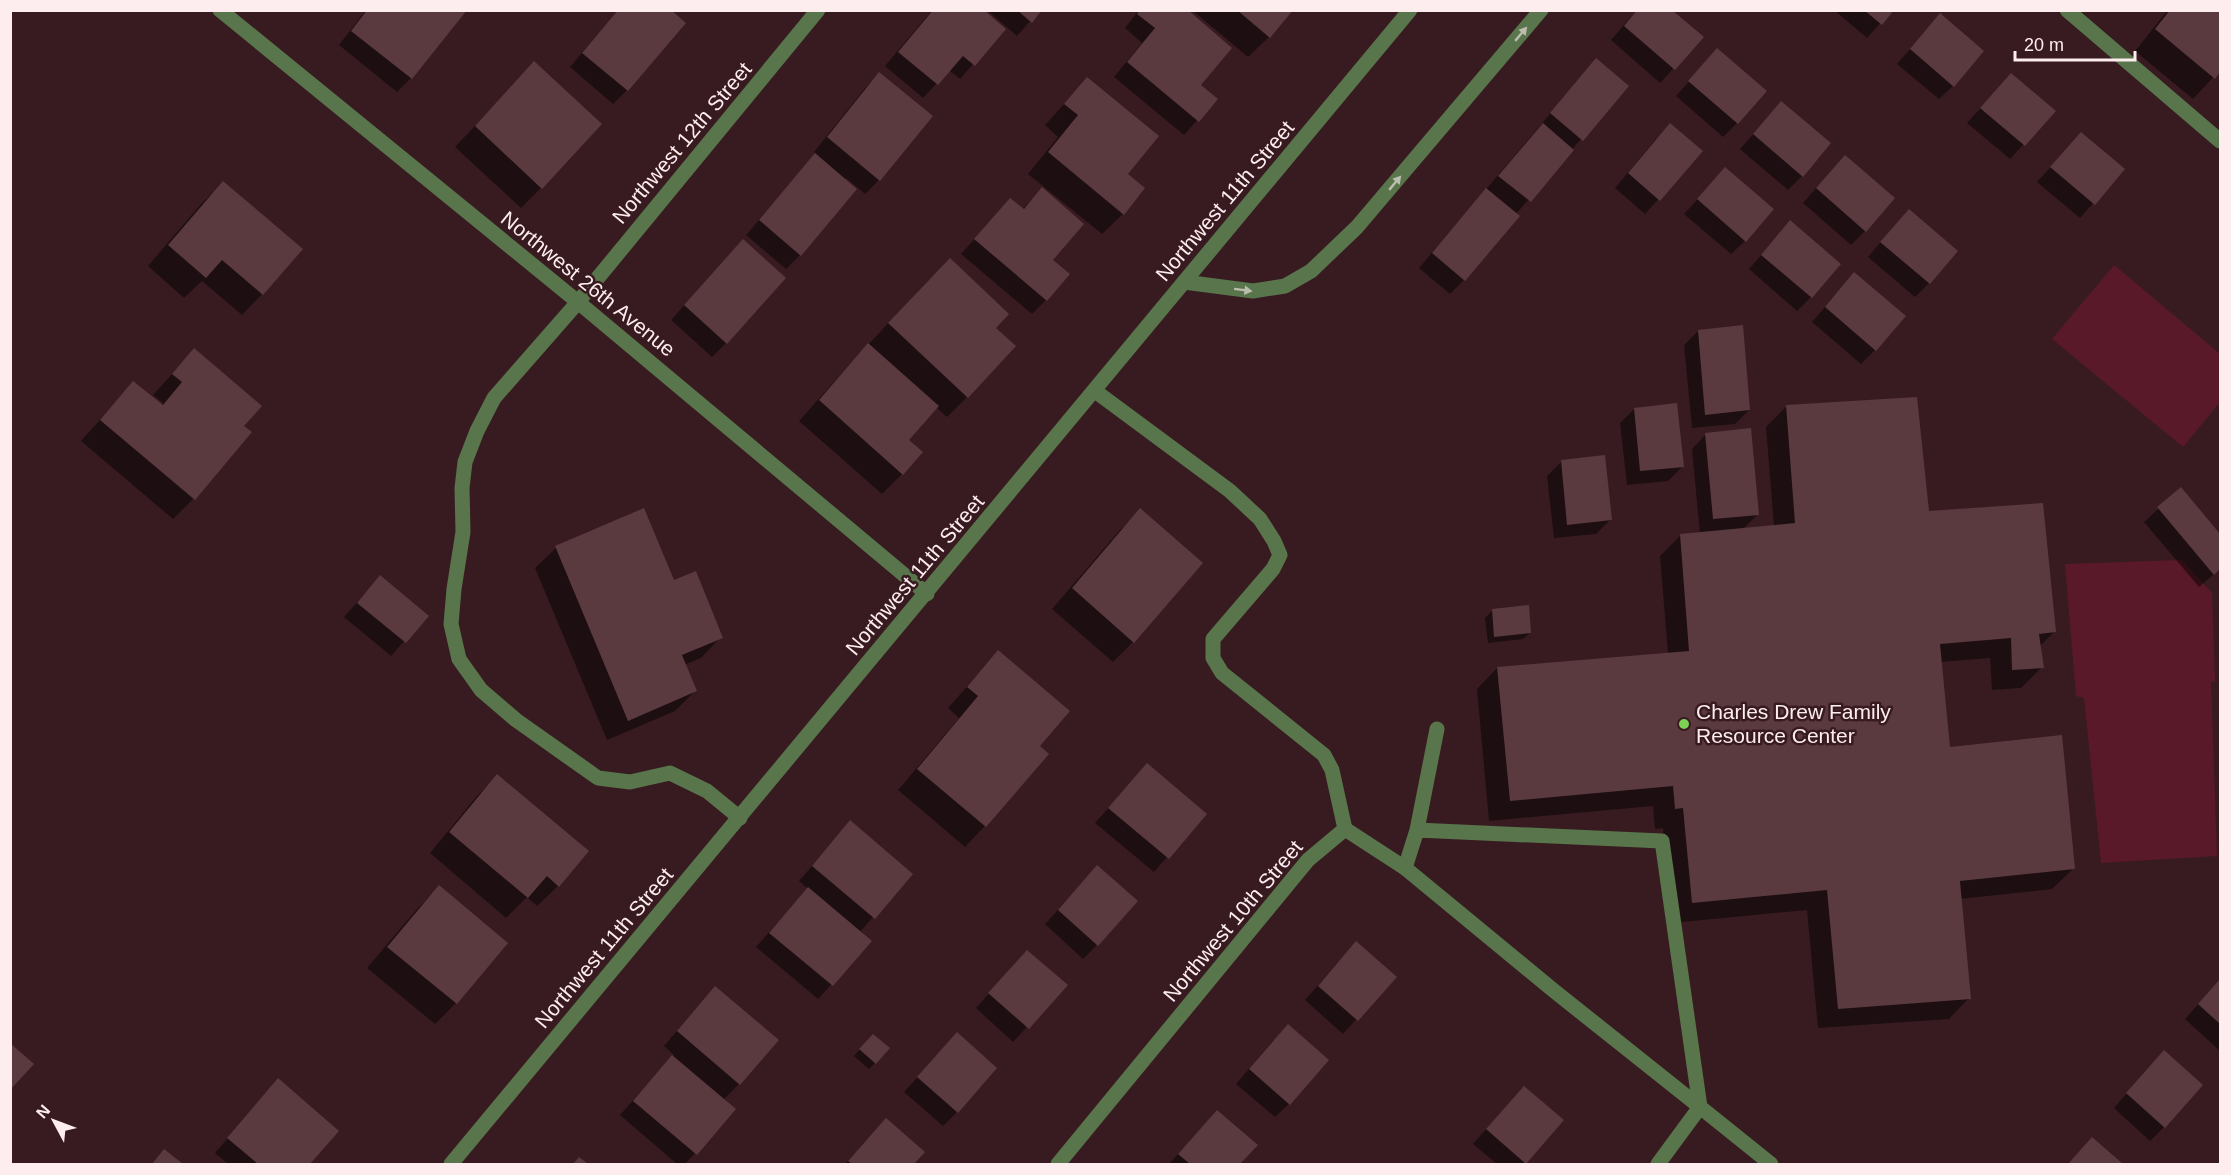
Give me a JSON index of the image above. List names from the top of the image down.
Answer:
{
  "streets": {
    "street": [
      "Northwest 12th Street",
      "Northwest 11th Street",
      "Northwest 26th Avenue",
      "Northwest 10th Street"
    ]
  },
  "crossings": [
    ["Northwest 12th Street", "Northwest 11th Street"],
    ["Northwest 12th Street", "Northwest 26th Avenue"],
    ["Northwest 11th Street", "Northwest 26th Avenue"]
  ],
  "places": ["Charles Drew Family Resource Center"],
  "scale_bar": "20 m",
  "north": "top left"
}
